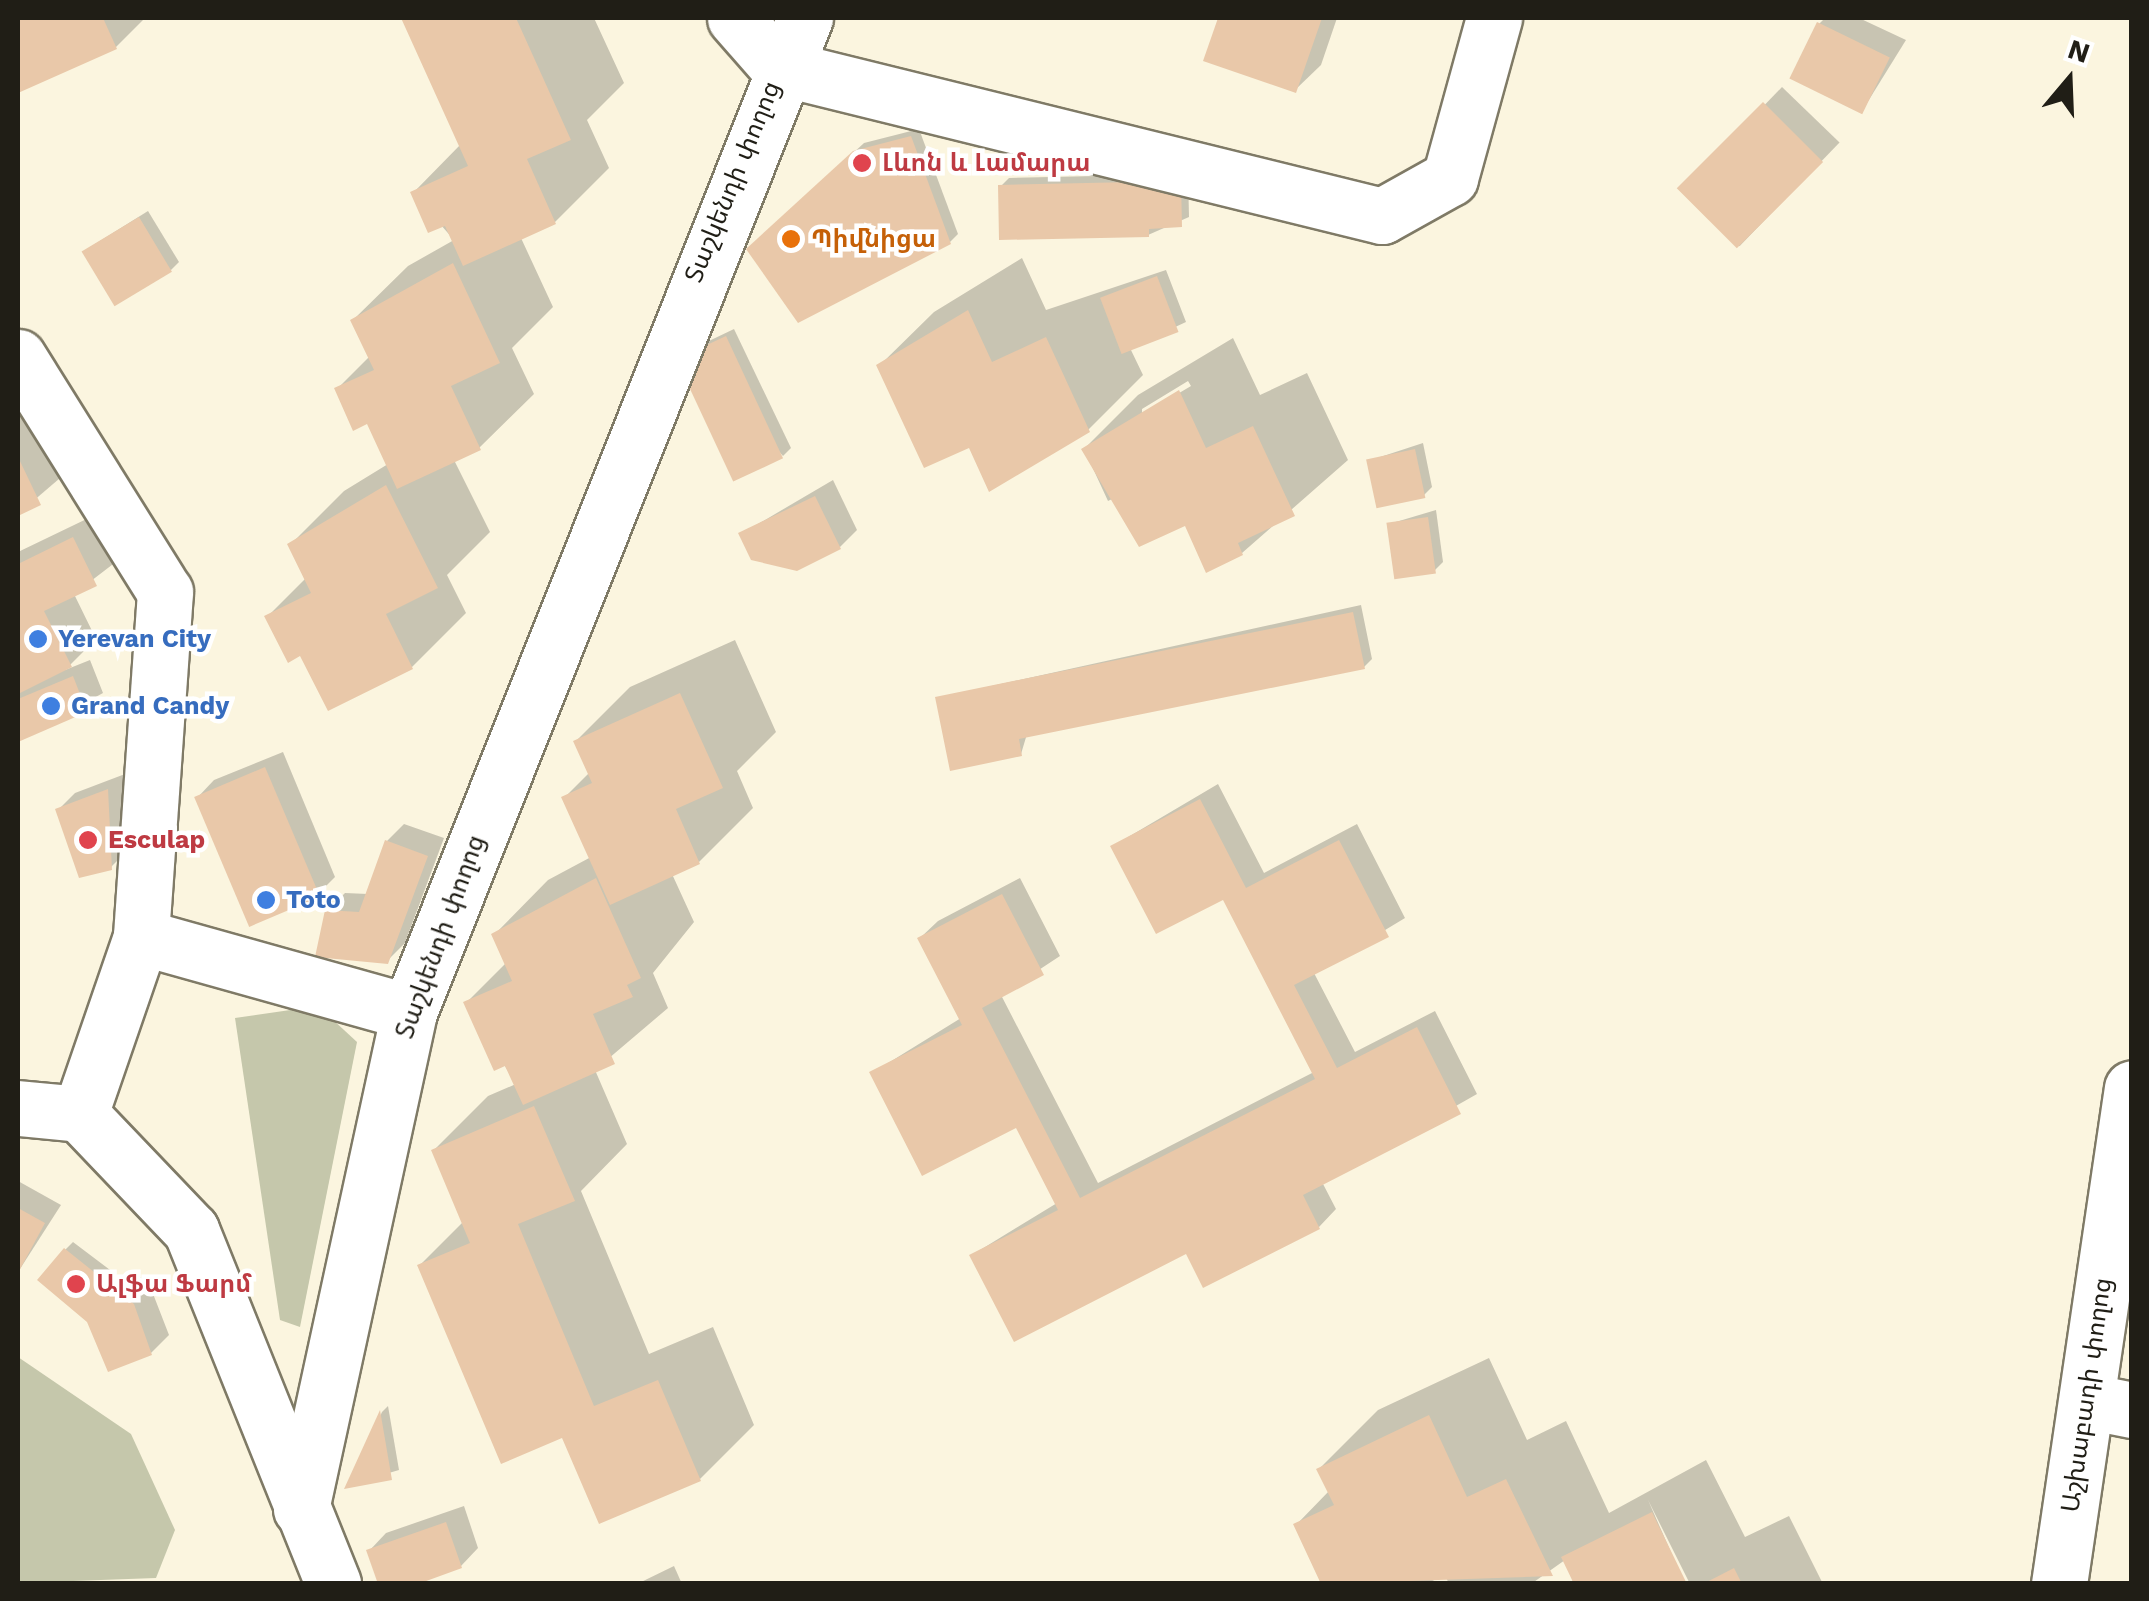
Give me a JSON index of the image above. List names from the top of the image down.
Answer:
{
  "streets": {
    "street": ["Տաշկենդի փողոց", "Աշխաբադի փողոց"]
  },
  "places": [
    "Լևոն և Լամարա",
    "Պիվնիցա",
    "Yerevan City",
    "Grand Candy",
    "Esculap",
    "Toto",
    "Ալֆա Ֆարմ"
  ],
  "north": "top"
}
